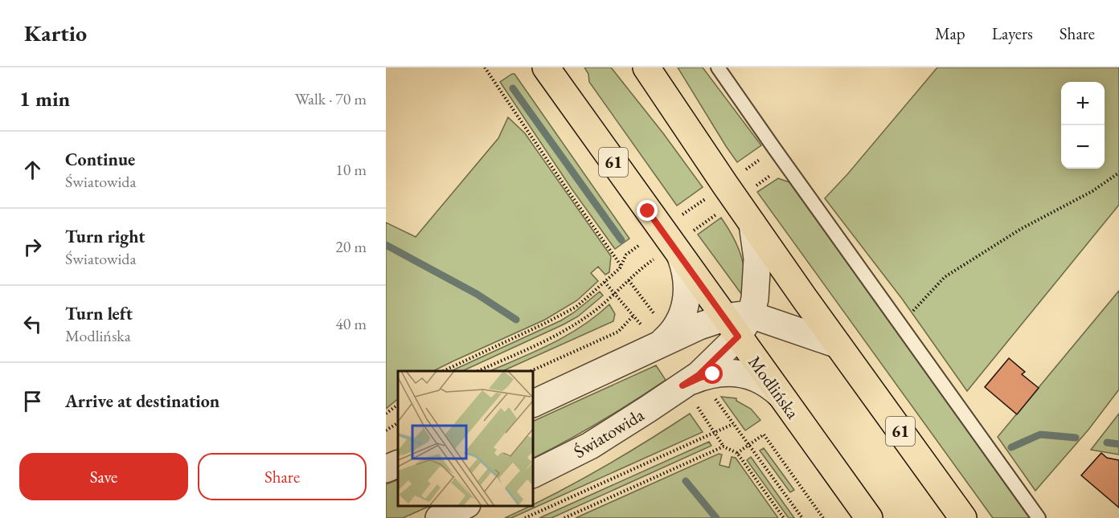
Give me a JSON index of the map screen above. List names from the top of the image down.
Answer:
{
  "streets": {
    "main road": ["61", "Modlińska"],
    "street": ["Światowida"]
  },
  "crossings": [
    ["Modlińska", "Światowida"]
  ],
  "page": {
    "header": "Kartio",
    "nav": ["Map", "Layers", "Share"],
    "heading": ["1 min", "Walk · 70 m"],
    "map_buttons": ["+", "−"],
    "list": [
      ["Continue", "Światowida", "10 m"],
      ["Turn right", "Światowida", "20 m"],
      ["Turn left", "Modlińska", "40 m"],
      "Arrive at destination"
    ],
    "buttons": ["Save", "Share"]
  }
}
